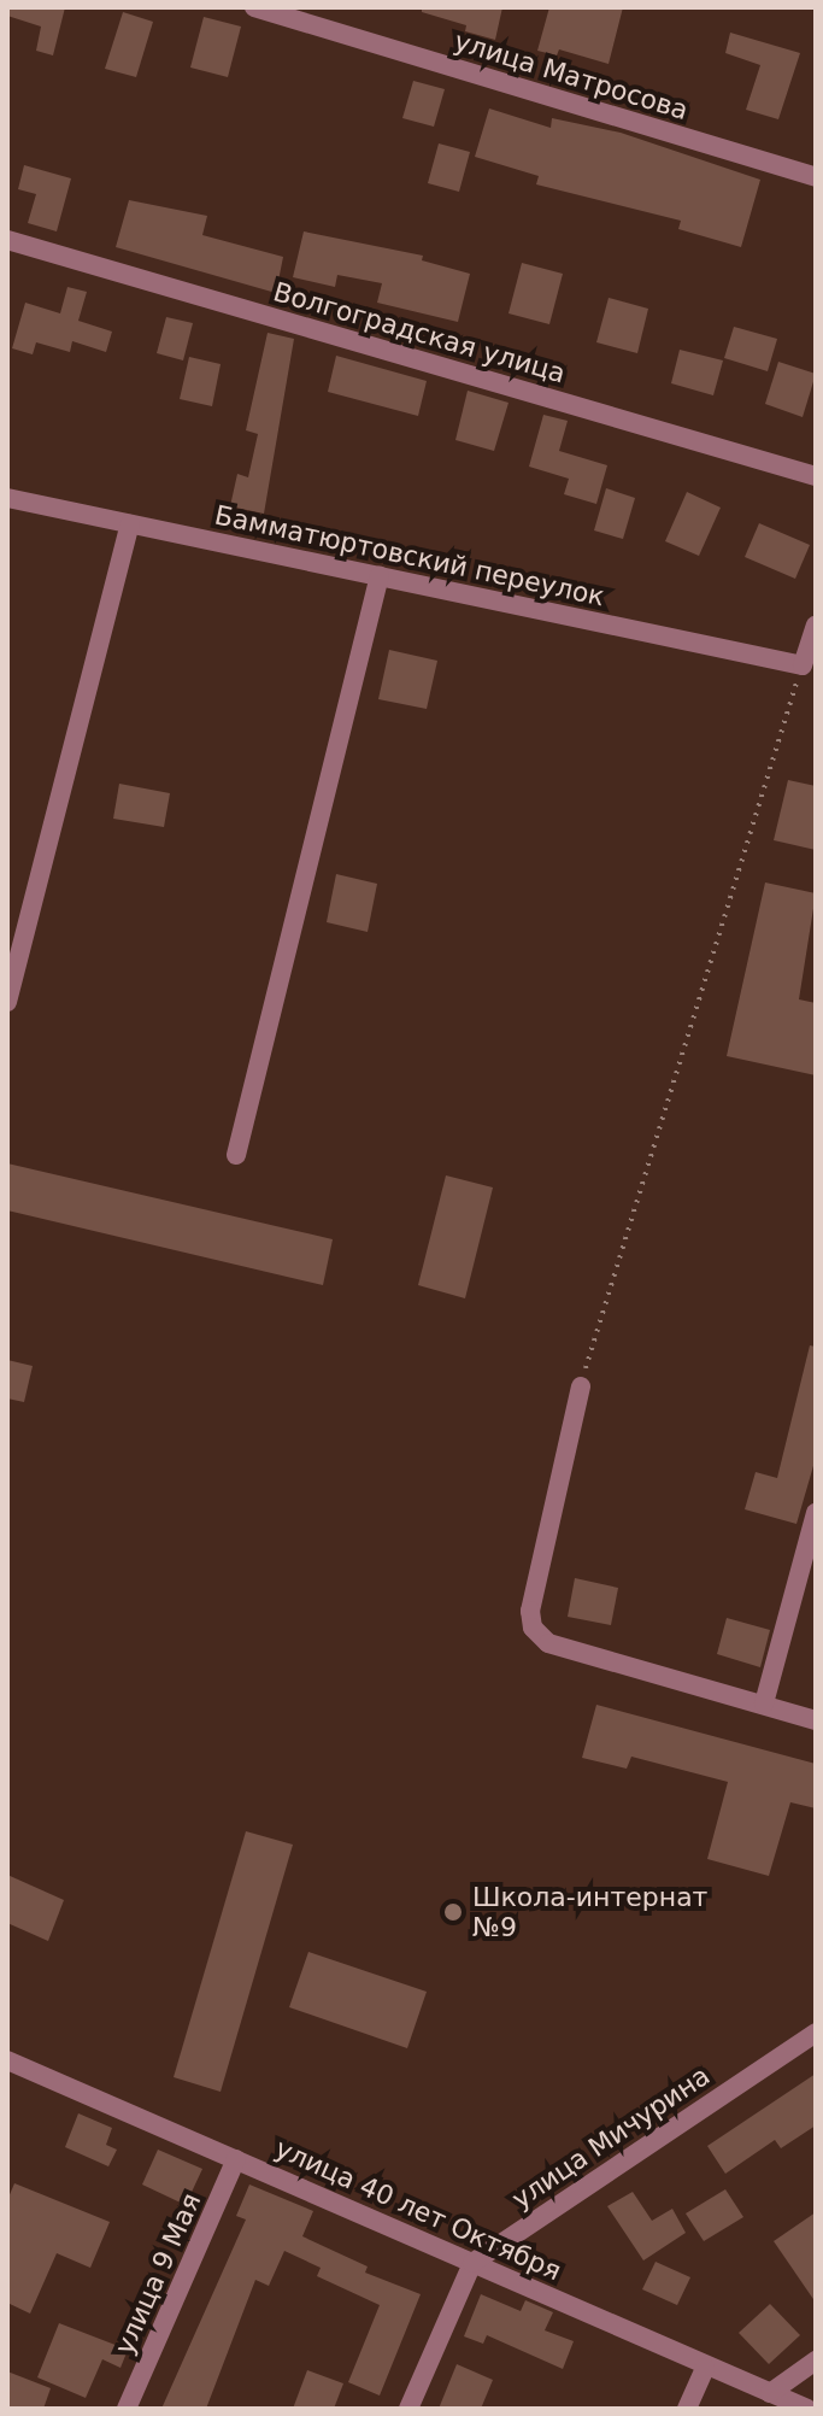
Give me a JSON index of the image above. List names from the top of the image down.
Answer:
{
  "streets": {
    "street": [
      "улица Матросова",
      "Волгоградская улица",
      "Бамматюртовский переулок",
      "улица Мичурина",
      "улица 40 лет Октября",
      "улица 9 Мая"
    ]
  },
  "crossings": [
    ["улица Мичурина", "улица 40 лет Октября"],
    ["улица 40 лет Октября", "улица 9 Мая"]
  ],
  "places": ["Школа-интернат №9"]
}
